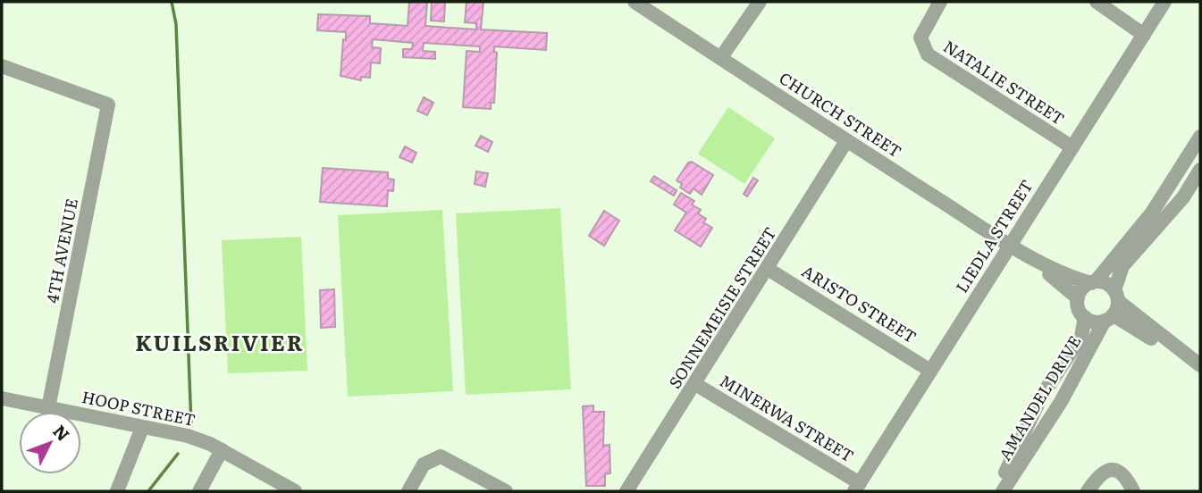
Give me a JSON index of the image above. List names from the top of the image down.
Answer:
{
  "streets": {
    "street": [
      "NATALIE STREET",
      "CHURCH STREET",
      "LIEDLA STREET",
      "4TH AVENUE",
      "ARISTO STREET",
      "SONNEMEISIE STREET",
      "AMANDEL DRIVE",
      "HOOP STREET",
      "MINERWA STREET"
    ]
  },
  "crossings": [
    ["NATALIE STREET", "LIEDLA STREET"],
    ["CHURCH STREET", "LIEDLA STREET"],
    ["CHURCH STREET", "SONNEMEISIE STREET"],
    ["CHURCH STREET", "AMANDEL DRIVE"],
    ["LIEDLA STREET", "ARISTO STREET"],
    ["LIEDLA STREET", "MINERWA STREET"],
    ["4TH AVENUE", "HOOP STREET"],
    ["ARISTO STREET", "SONNEMEISIE STREET"],
    ["SONNEMEISIE STREET", "MINERWA STREET"]
  ],
  "districts": ["KUILSRIVIER"],
  "north": "top right"
}
